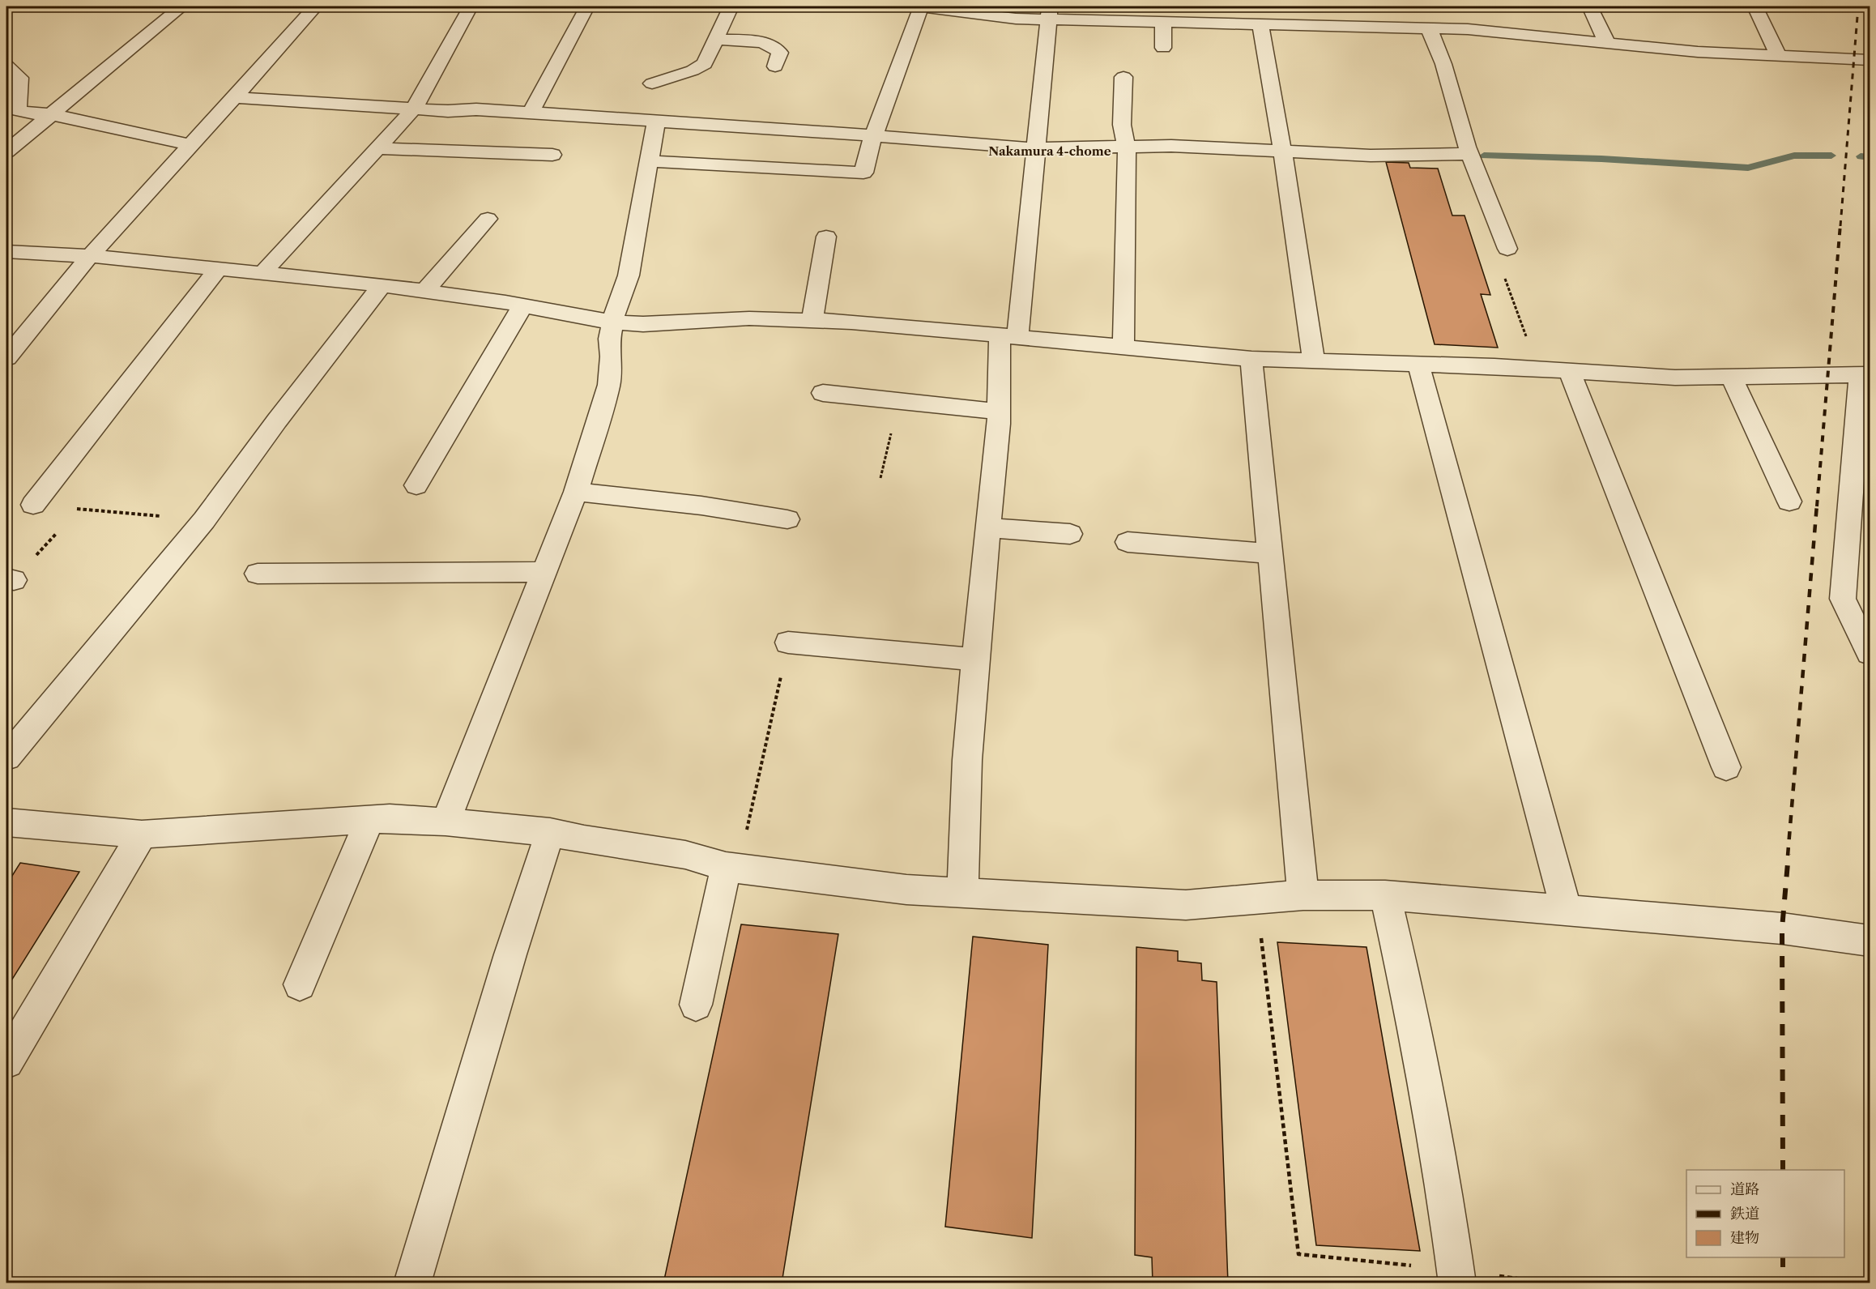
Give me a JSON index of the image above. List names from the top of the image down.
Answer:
{
  "districts": ["Nakamura 4-chome"],
  "legend": ["道路", "鉄道", "建物"]
}
